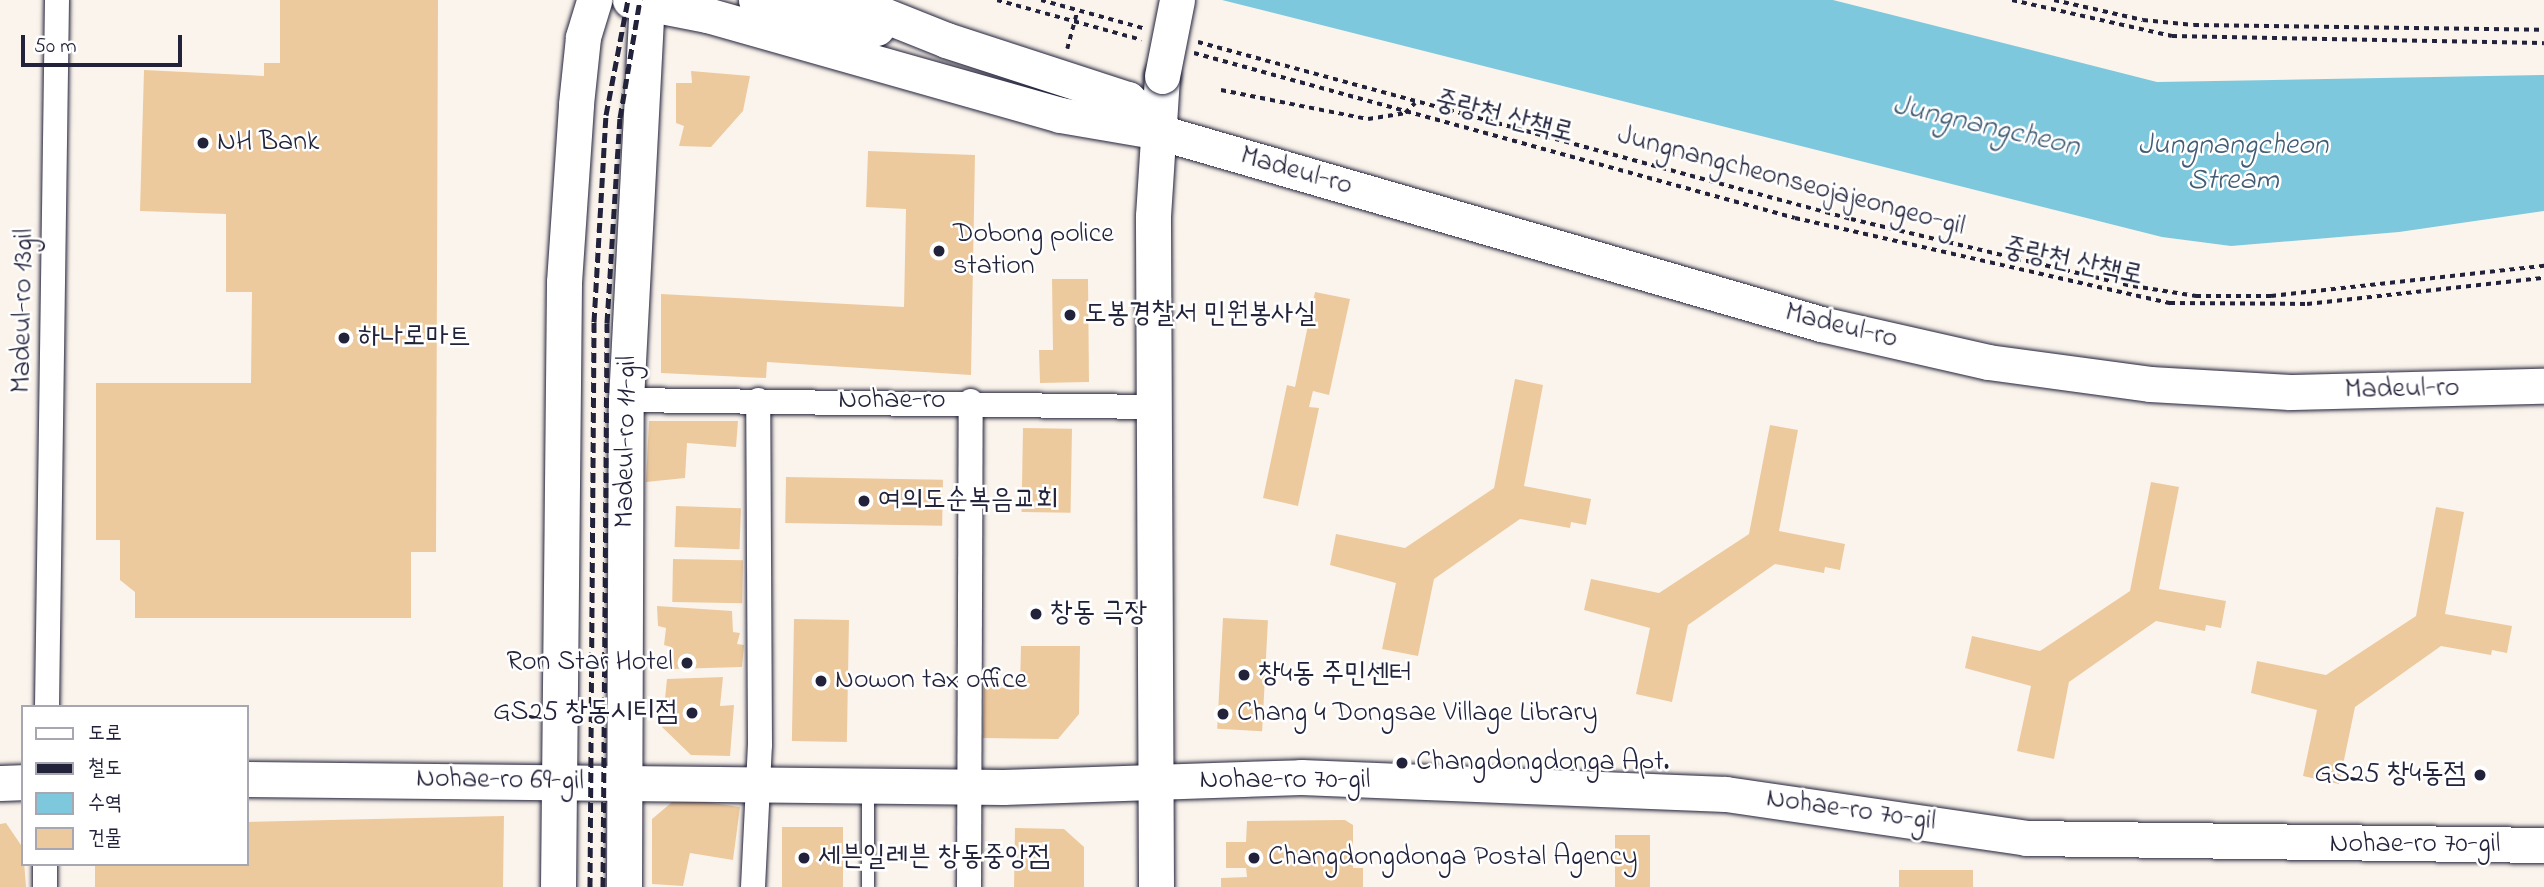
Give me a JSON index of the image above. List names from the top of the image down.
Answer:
{
  "streets": {
    "main road": [
      "Madeul-ro",
      "Madeul-ro 11-gil",
      "Nohae-ro 69-gil",
      "Nohae-ro 70-gil"
    ],
    "street": ["Madeul-ro 13gil", "Nohae-ro"],
    "path": ["중랑천 산책로", "Jungnangcheonseojajeongeo-gil"]
  },
  "crossings": [
    ["Madeul-ro", "Madeul-ro 11-gil"],
    ["Nohae-ro", "Madeul-ro 11-gil"],
    ["Madeul-ro 11-gil", "Nohae-ro 69-gil"],
    ["Nohae-ro 69-gil", "Nohae-ro 70-gil"]
  ],
  "water": ["Jungnangcheon", "Jungnangcheon Stream"],
  "places": [
    "NH Bank",
    "Dobong police station",
    "도봉경찰서 민원봉사실",
    "하나로마트",
    "여의도순복음교회",
    "창동 극장",
    "Ron Star Hotel",
    "창4동 주민센터",
    "Nowon tax office",
    "GS25 창동시티점",
    "Chang 4 Dongsae Village Library",
    "Changdongdonga Apt.",
    "GS25 창4동점",
    "세븐일레븐 창동중앙점",
    "Changdongdonga Postal Agency"
  ],
  "legend": [
    "도로",
    "철도",
    "수역",
    "건물"
  ],
  "scale_bar": "50 m"
}
